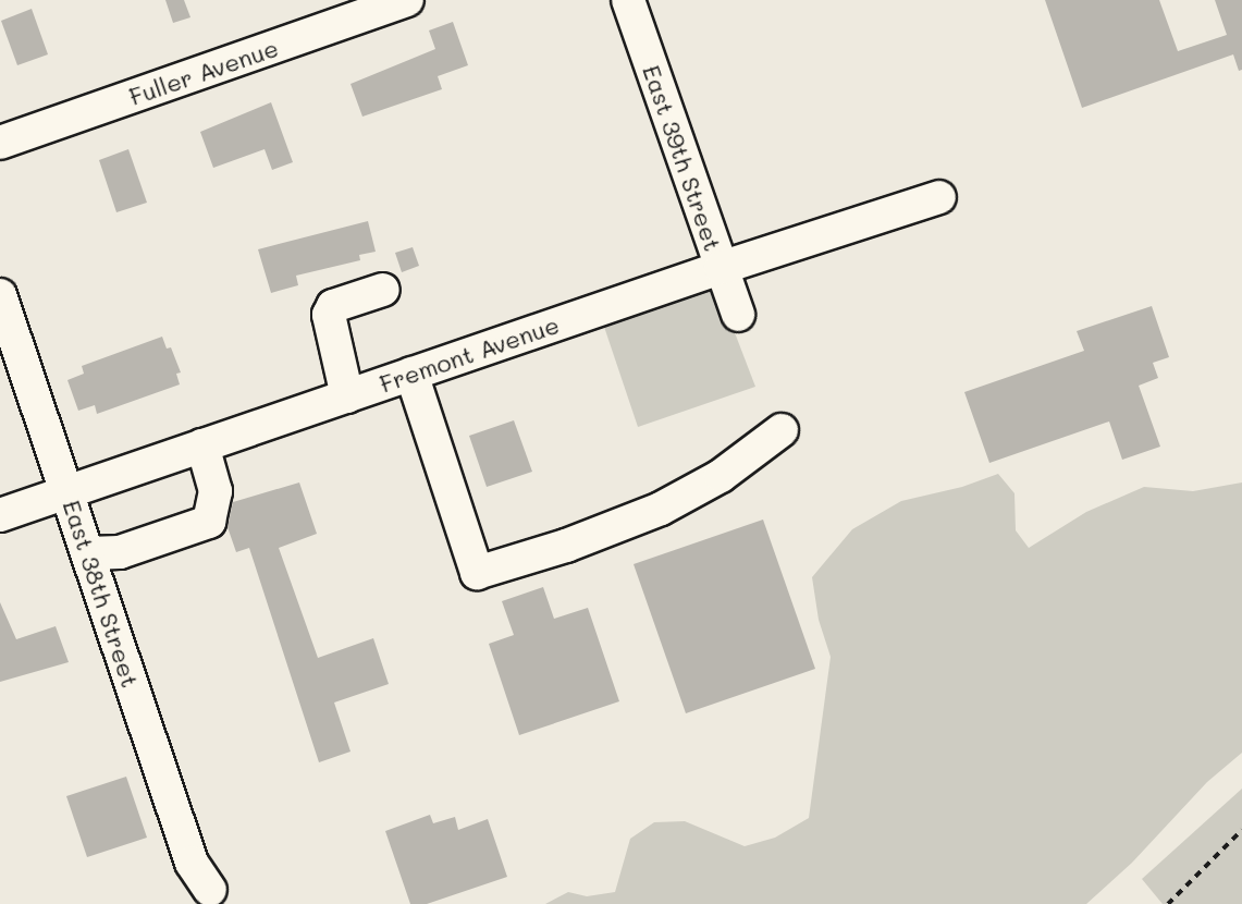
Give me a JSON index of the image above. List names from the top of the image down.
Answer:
{
  "streets": {
    "street": [
      "Fuller Avenue",
      "East 39th Street",
      "Fremont Avenue",
      "East 38th Street"
    ]
  },
  "crossings": [
    ["East 39th Street", "Fremont Avenue"],
    ["Fremont Avenue", "East 38th Street"]
  ]
}
